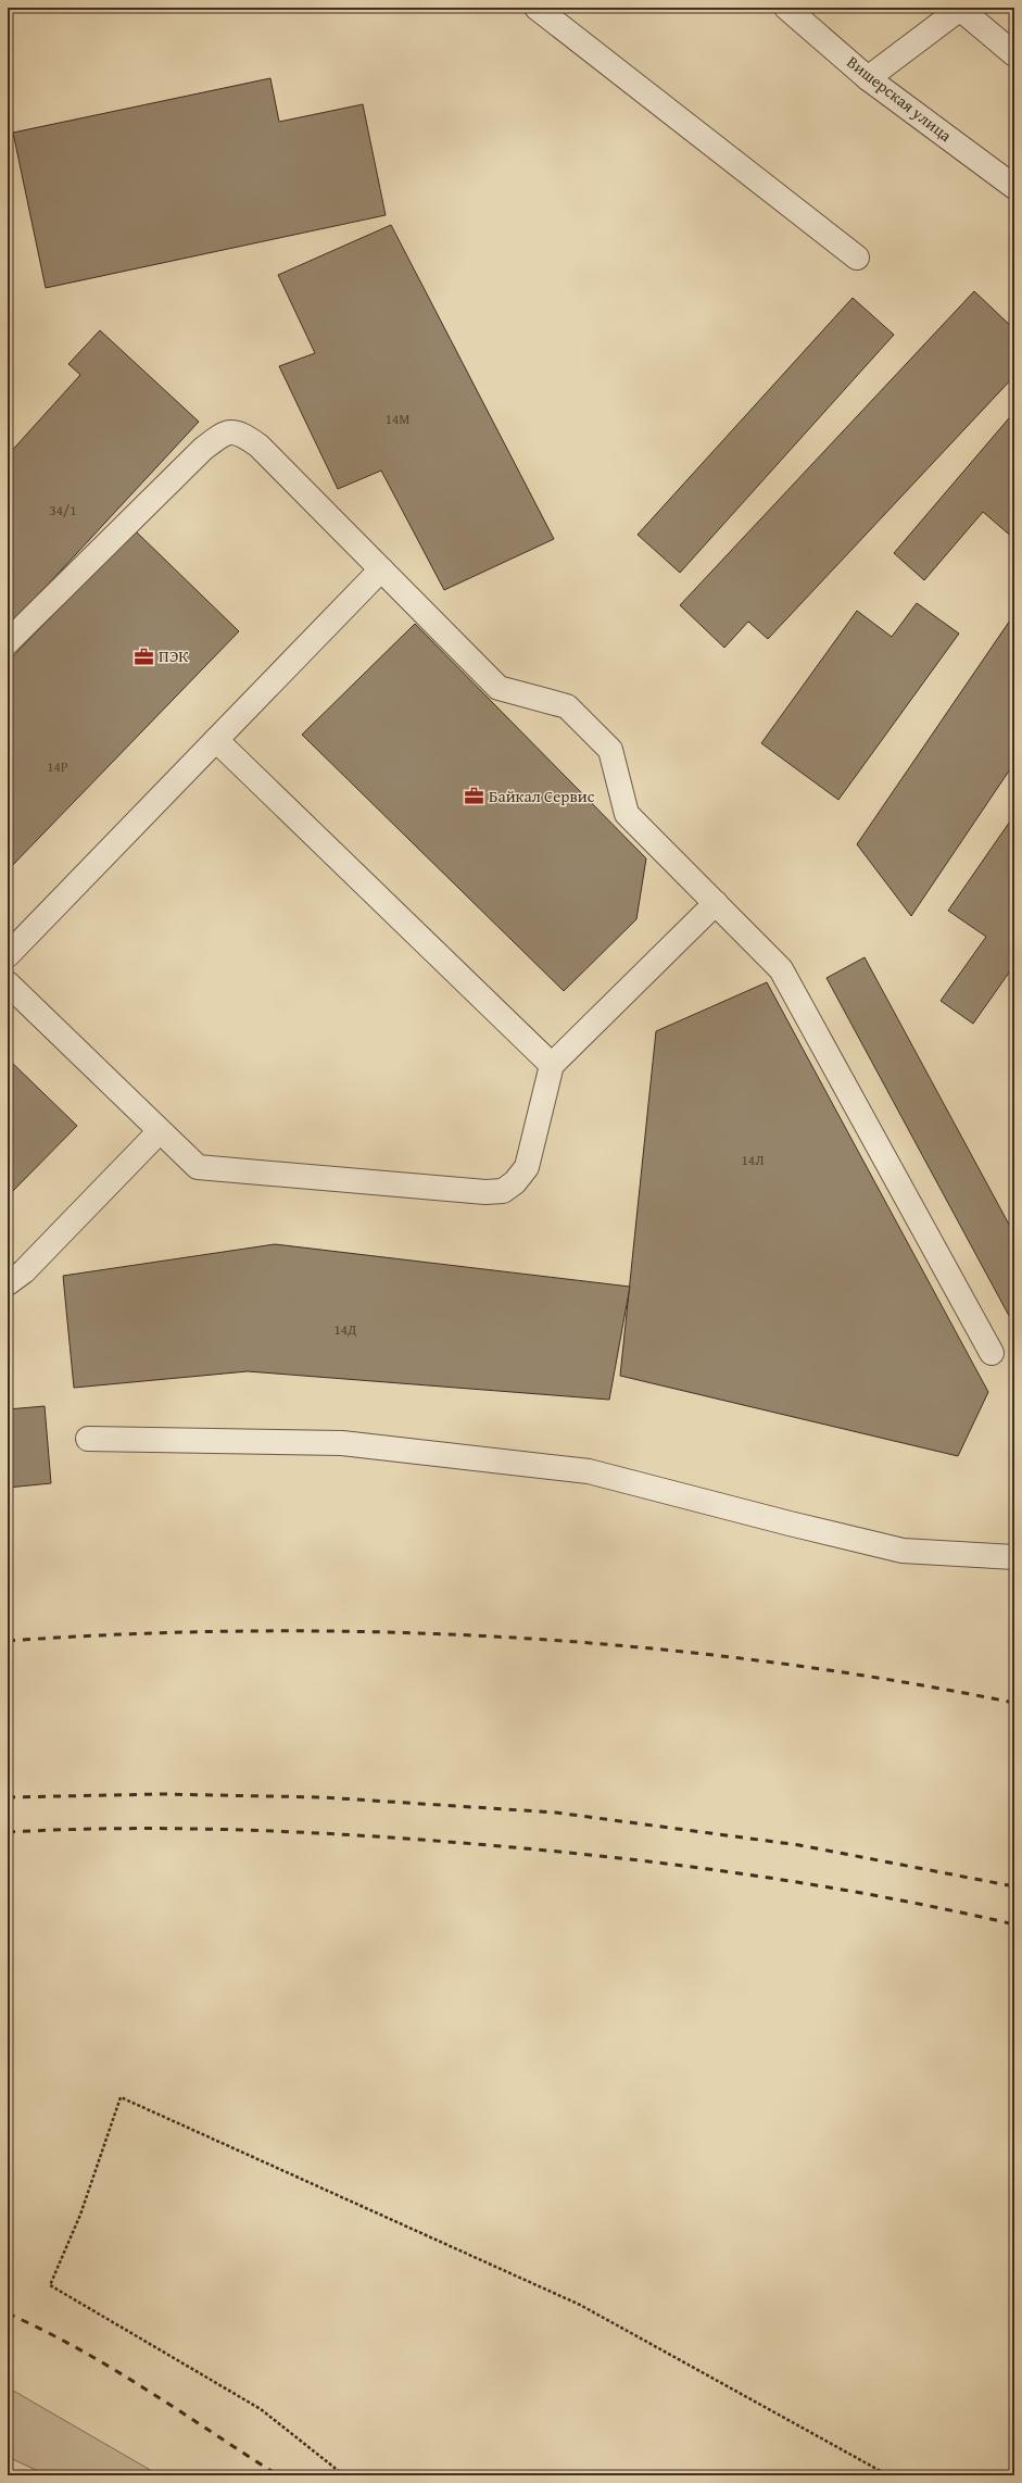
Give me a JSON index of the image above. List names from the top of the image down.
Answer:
{
  "streets": {
    "street": ["Вишерская улица"]
  },
  "places": {
    "office": ["ПЭК", "Байкал Сервис"]
  },
  "house_numbers": [
    "14М",
    "34/1",
    "14Р",
    "14Л",
    "14Д"
  ]
}
